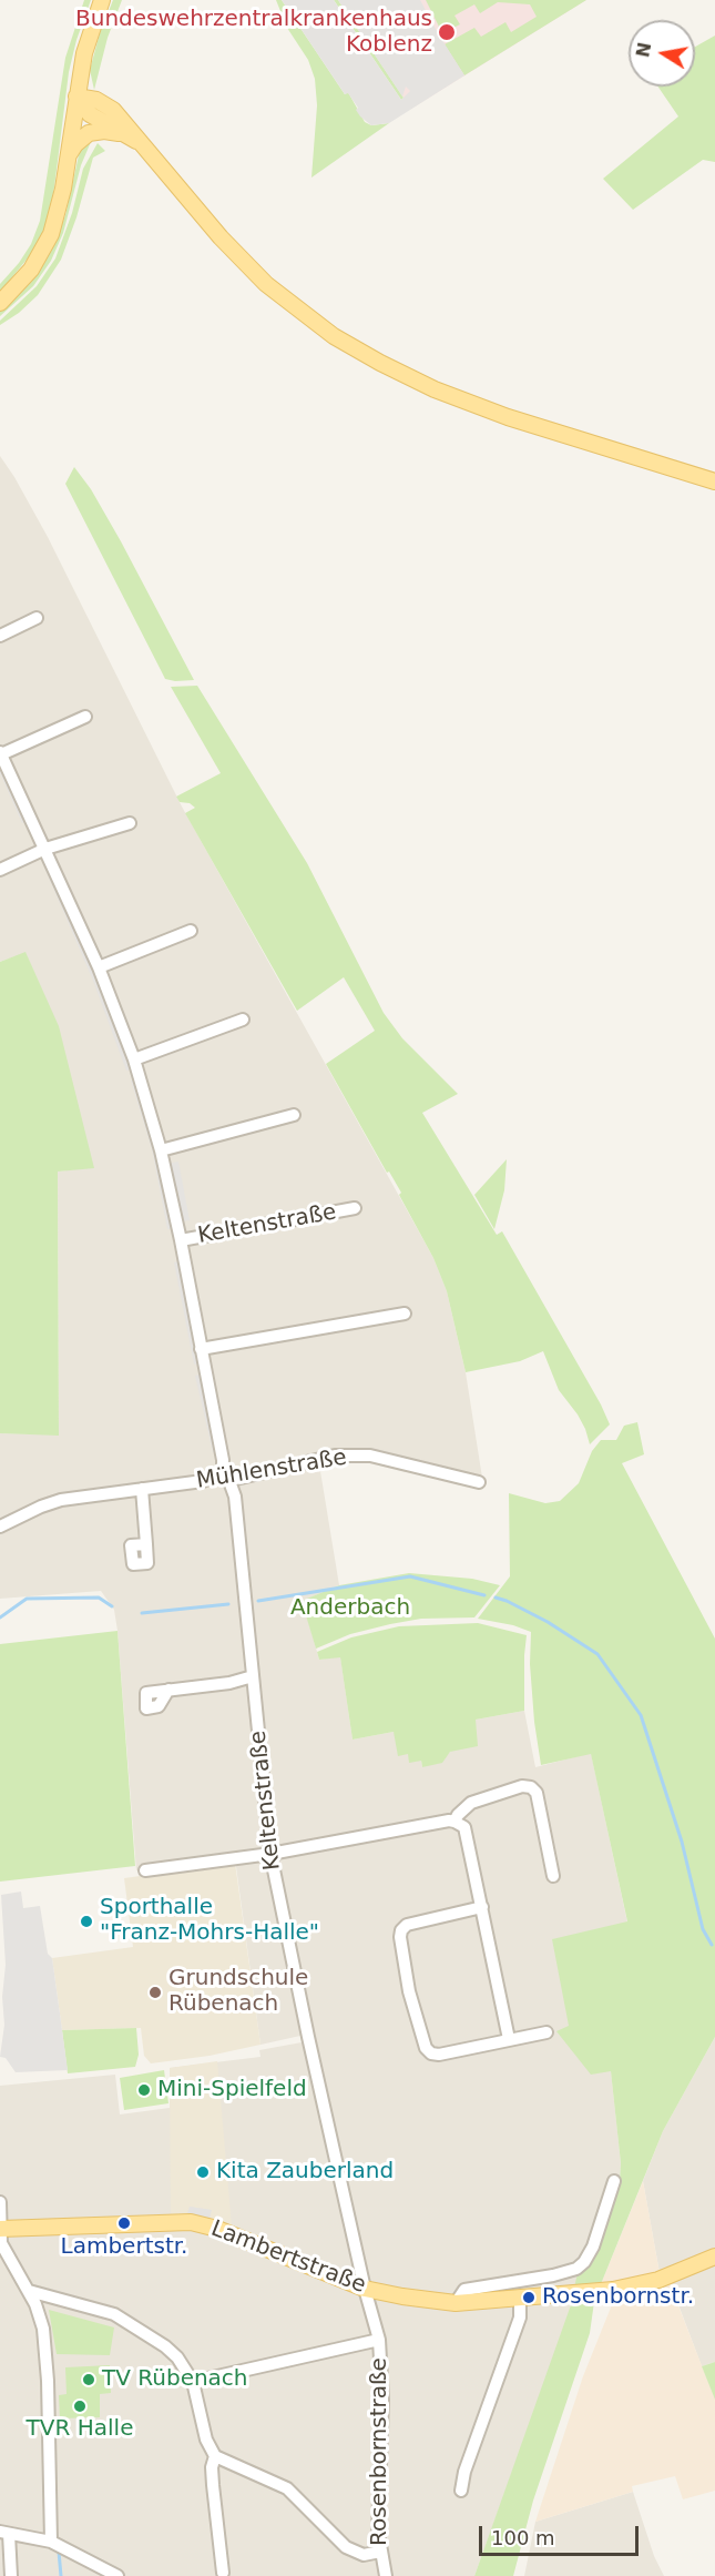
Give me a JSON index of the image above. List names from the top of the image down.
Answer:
{
  "streets": {
    "main road": ["Lambertstraße"],
    "street": ["Keltenstraße", "Mühlenstraße", "Rosenbornstraße"]
  },
  "crossings": [
    ["Keltenstraße", "Mühlenstraße"],
    ["Keltenstraße", "Lambertstraße"],
    ["Keltenstraße", "Rosenbornstraße"],
    ["Lambertstraße", "Rosenbornstraße"]
  ],
  "parks": ["Anderbach"],
  "places": [
    "Bundeswehrzentralkrankenhaus Koblenz",
    "Sporthalle \"Franz-Mohrs-Halle\"",
    "Grundschule Rübenach",
    "Mini-Spielfeld",
    "Kita Zauberland",
    "Lambertstr.",
    "Rosenbornstr.",
    "TV Rübenach",
    "TVR Halle"
  ],
  "scale_bar": "100 m",
  "north": "left"
}
